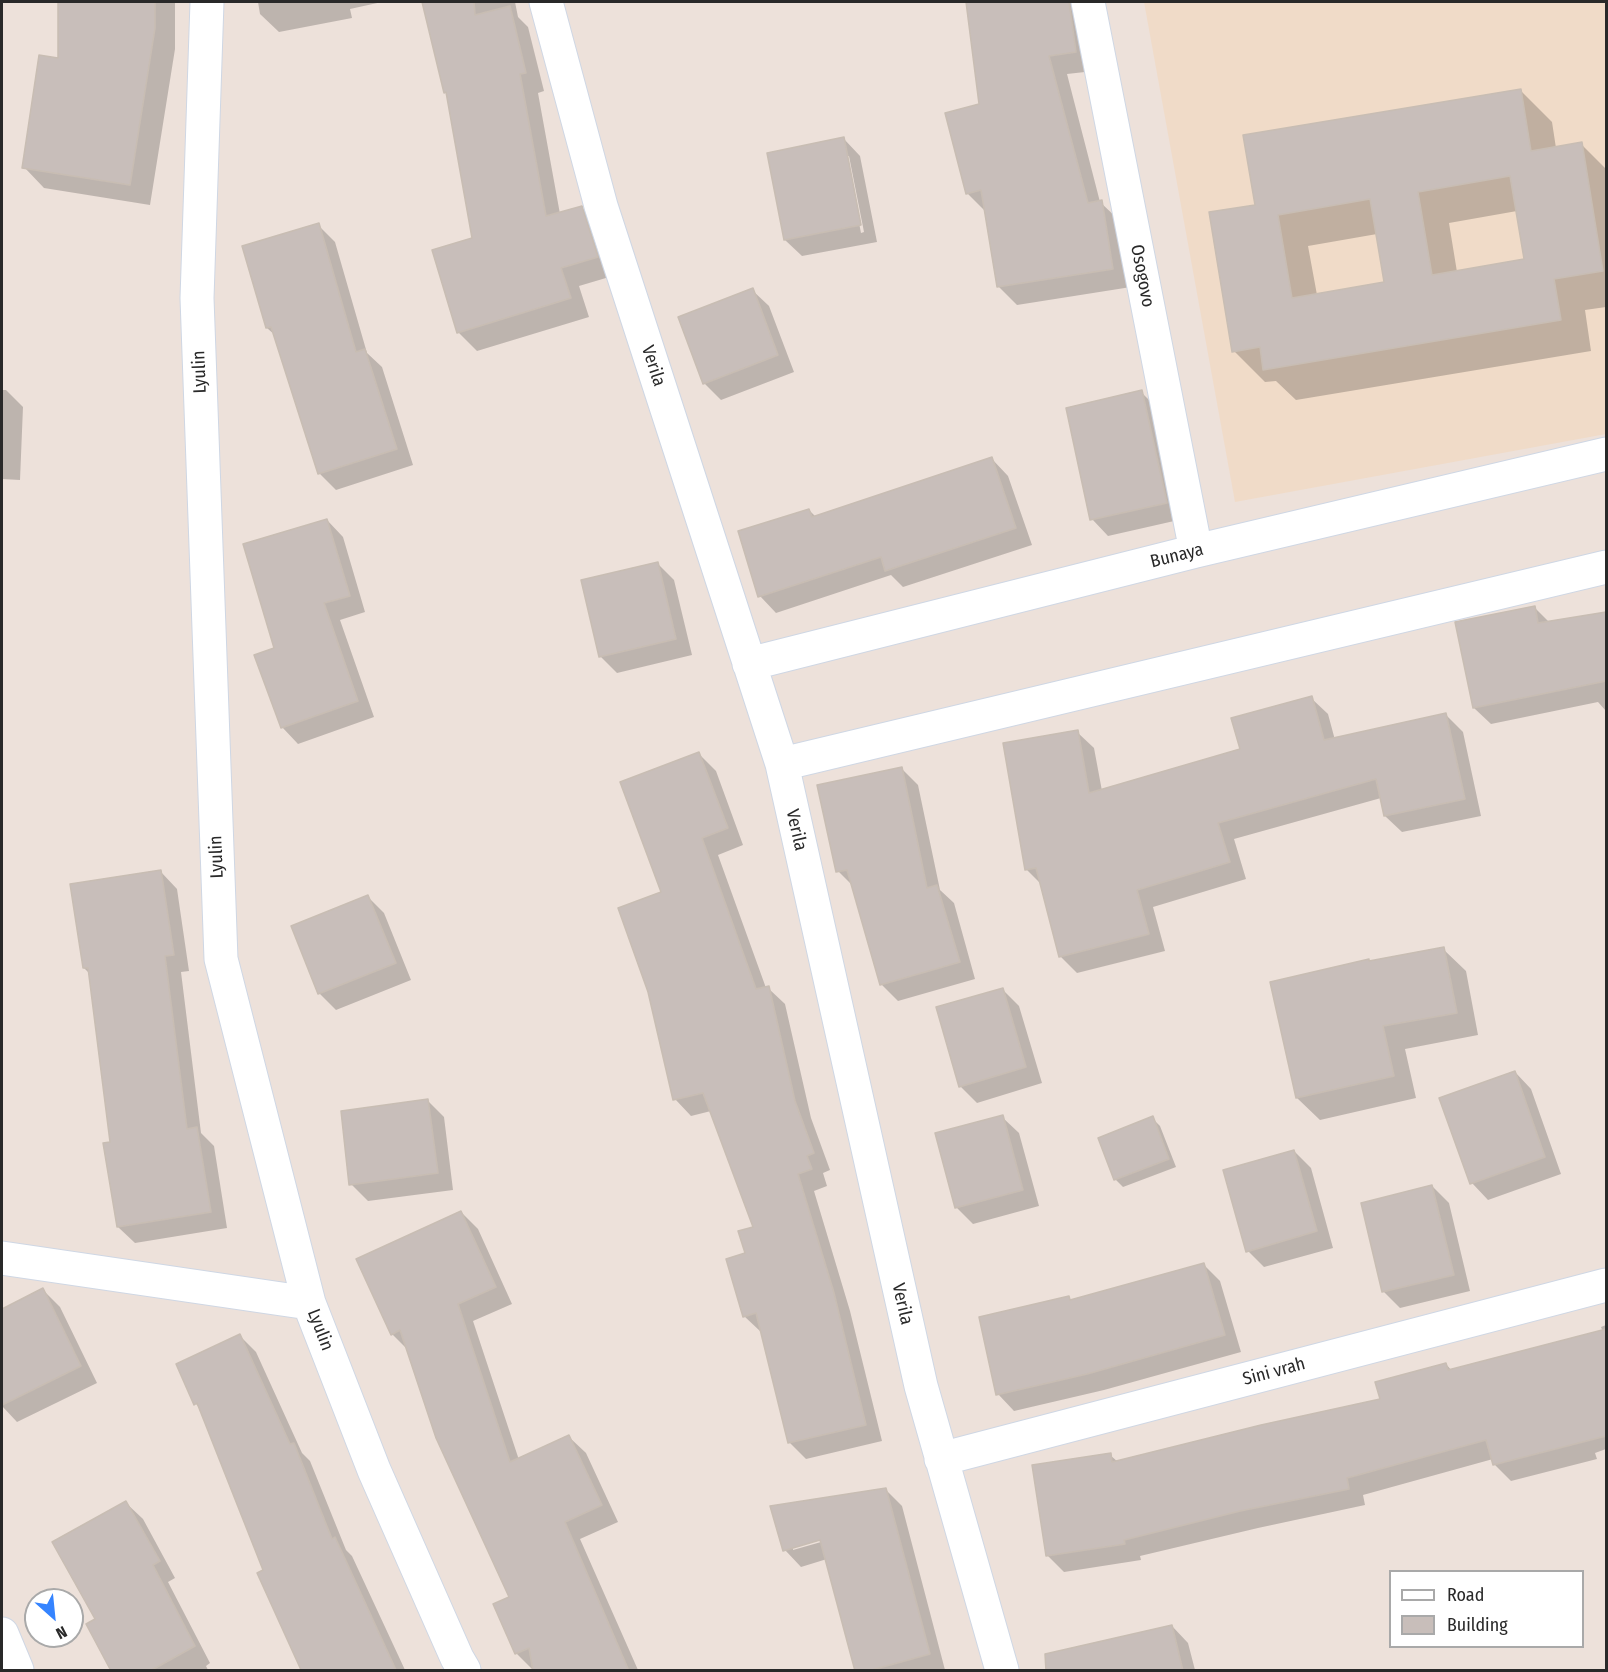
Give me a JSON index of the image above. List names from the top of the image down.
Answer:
{
  "streets": {
    "street": [
      "Osogovo",
      "Verila",
      "Lyulin",
      "Bunaya",
      "Sini vrah"
    ]
  },
  "crossings": [
    ["Osogovo", "Bunaya"],
    ["Verila", "Bunaya"],
    ["Verila", "Sini vrah"]
  ],
  "legend": ["Road", "Building"],
  "north": "bottom right"
}
